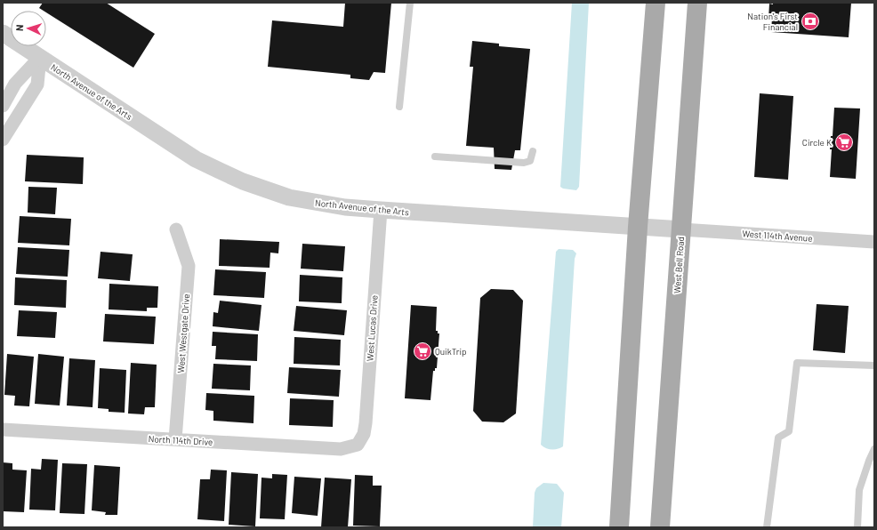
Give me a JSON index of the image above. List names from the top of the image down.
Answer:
{
  "streets": {
    "main road": ["West Bell Road"],
    "street": [
      "North Avenue of the Arts",
      "West 114th Avenue",
      "West Lucas Drive",
      "West Westgate Drive",
      "North 114th Drive"
    ]
  },
  "crossings": [
    ["North Avenue of the Arts", "West 114th Avenue"],
    ["North Avenue of the Arts", "West Bell Road"],
    ["North Avenue of the Arts", "West Lucas Drive"],
    ["West 114th Avenue", "West Bell Road"],
    ["West Lucas Drive", "North 114th Drive"],
    ["West Westgate Drive", "North 114th Drive"]
  ],
  "places": {
    "bank": ["Nation's First Financial"],
    "supermarket": ["Circle K", "QuikTrip"]
  },
  "north": "left"
}
